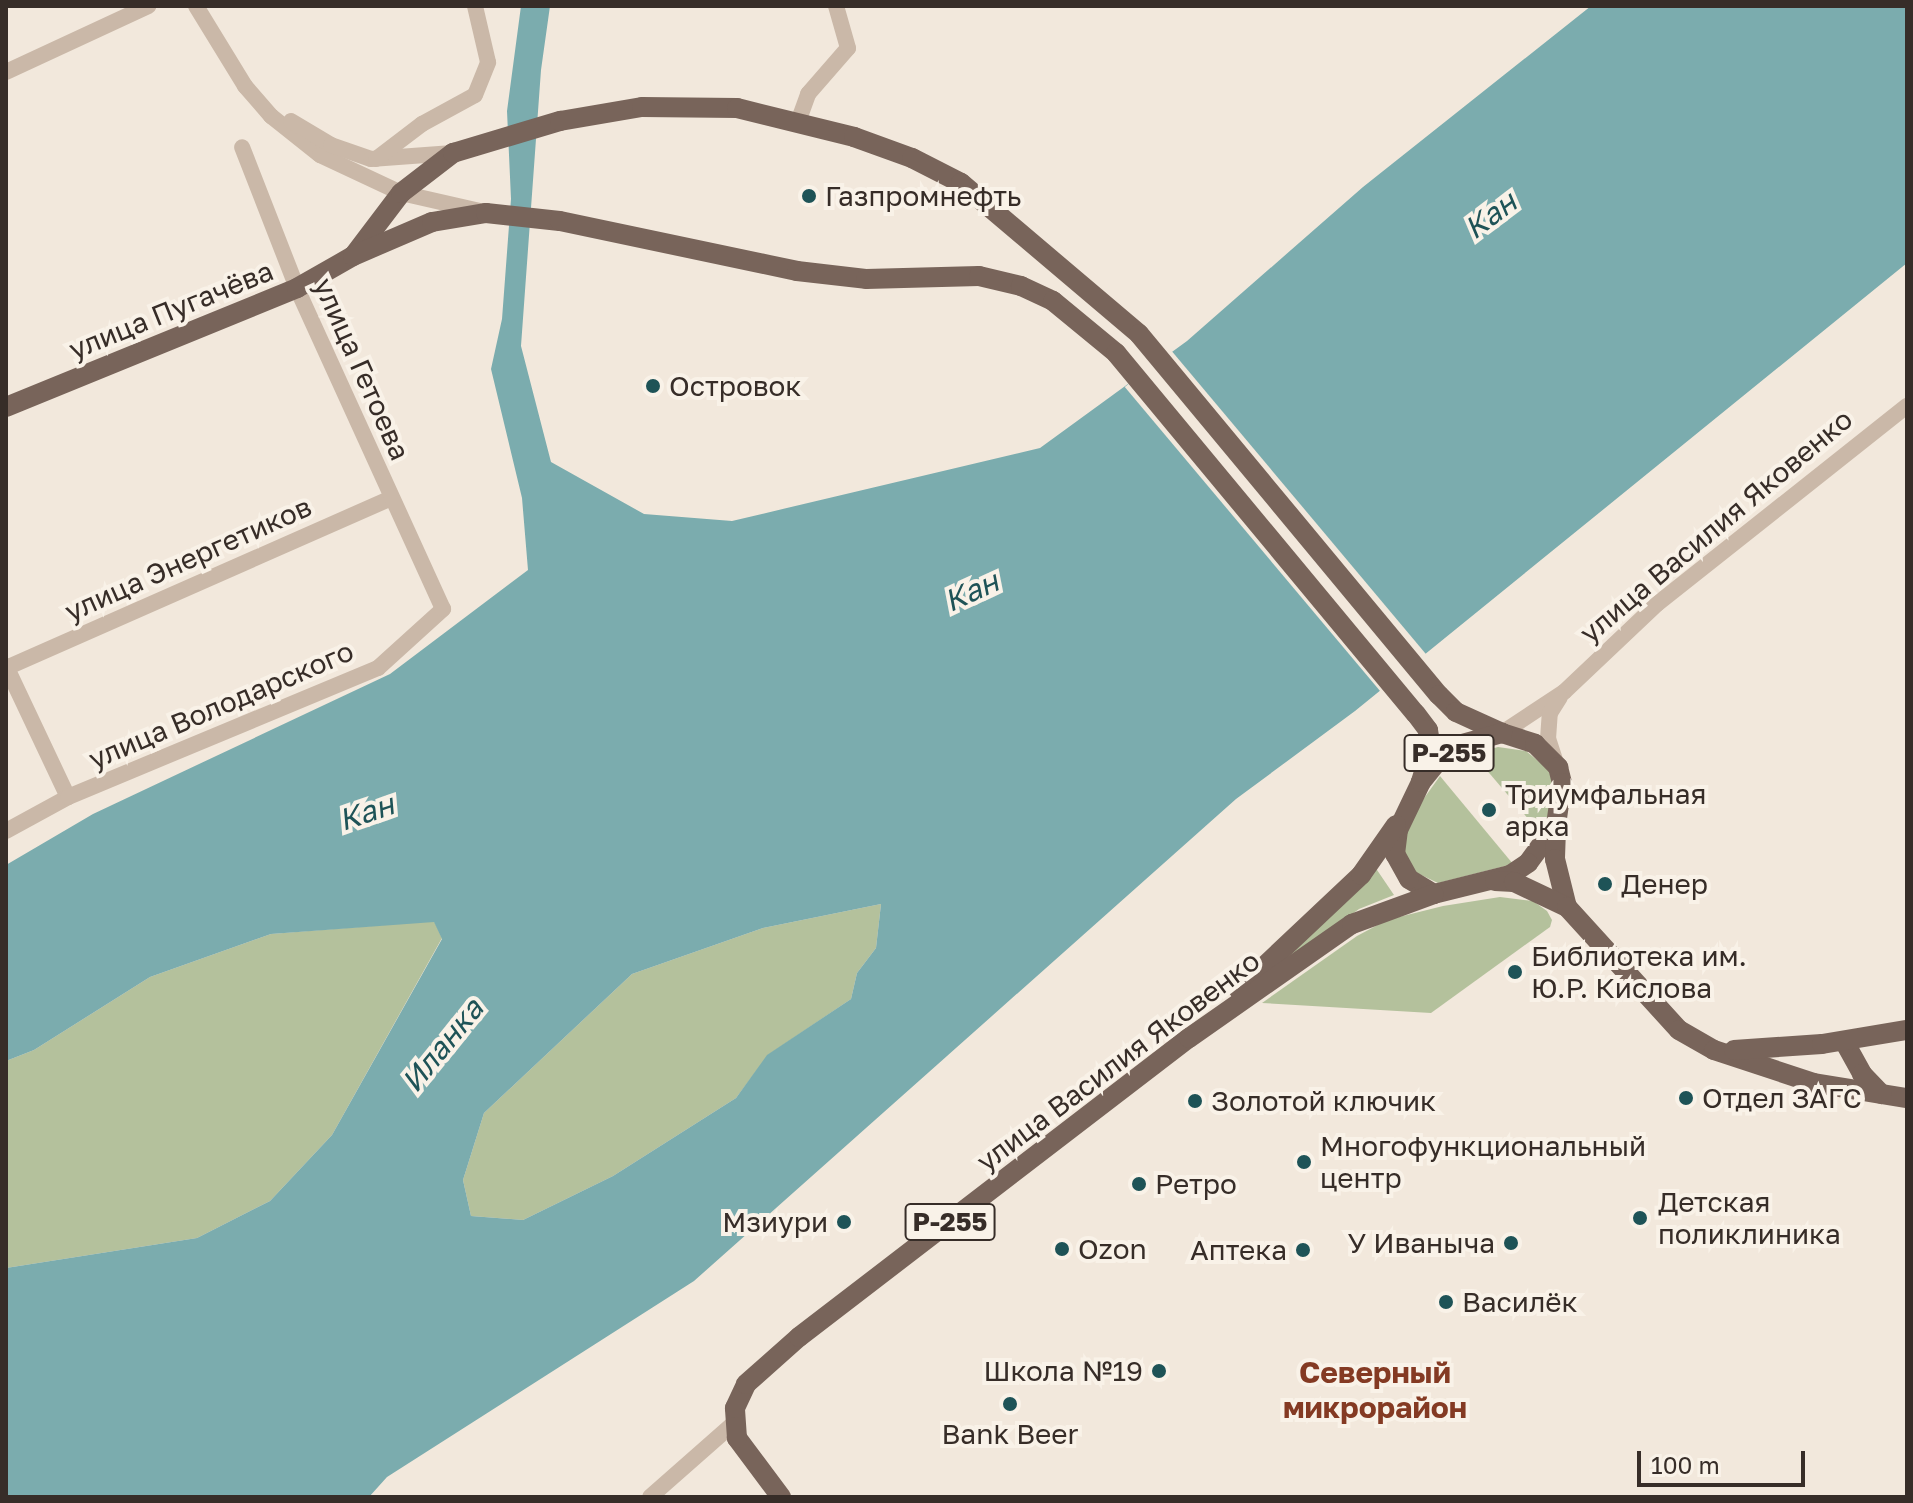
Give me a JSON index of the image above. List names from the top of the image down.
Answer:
{
  "streets": {
    "main road": ["улица Пугачёва", "улица Василия Яковенко", "Р-255"],
    "street": ["улица Гетоева", "улица Энергетиков", "улица Володарского"]
  },
  "crossings": [
    ["улица Пугачёва", "улица Гетоева"],
    ["улица Пугачёва", "Р-255"],
    ["улица Гетоева", "улица Энергетиков"],
    ["улица Гетоева", "улица Володарского"],
    ["улица Василия Яковенко", "Р-255"]
  ],
  "districts": ["Северный микрорайон"],
  "water": ["Кан", "Иланка"],
  "places": [
    "Газпромнефть",
    "Островок",
    "Триумфальная арка",
    "Денер",
    "Библиотека им. Ю.Р. Кислова",
    "Отдел ЗАГС",
    "Золотой ключик",
    "Многофункциональный центр",
    "Ретро",
    "Детская поликлиника",
    "Мзиури",
    "У Иваныча",
    "Ozon",
    "Аптека",
    "Василёк",
    "Школа №19",
    "Bank Beer"
  ],
  "scale_bar": "100 m"
}
